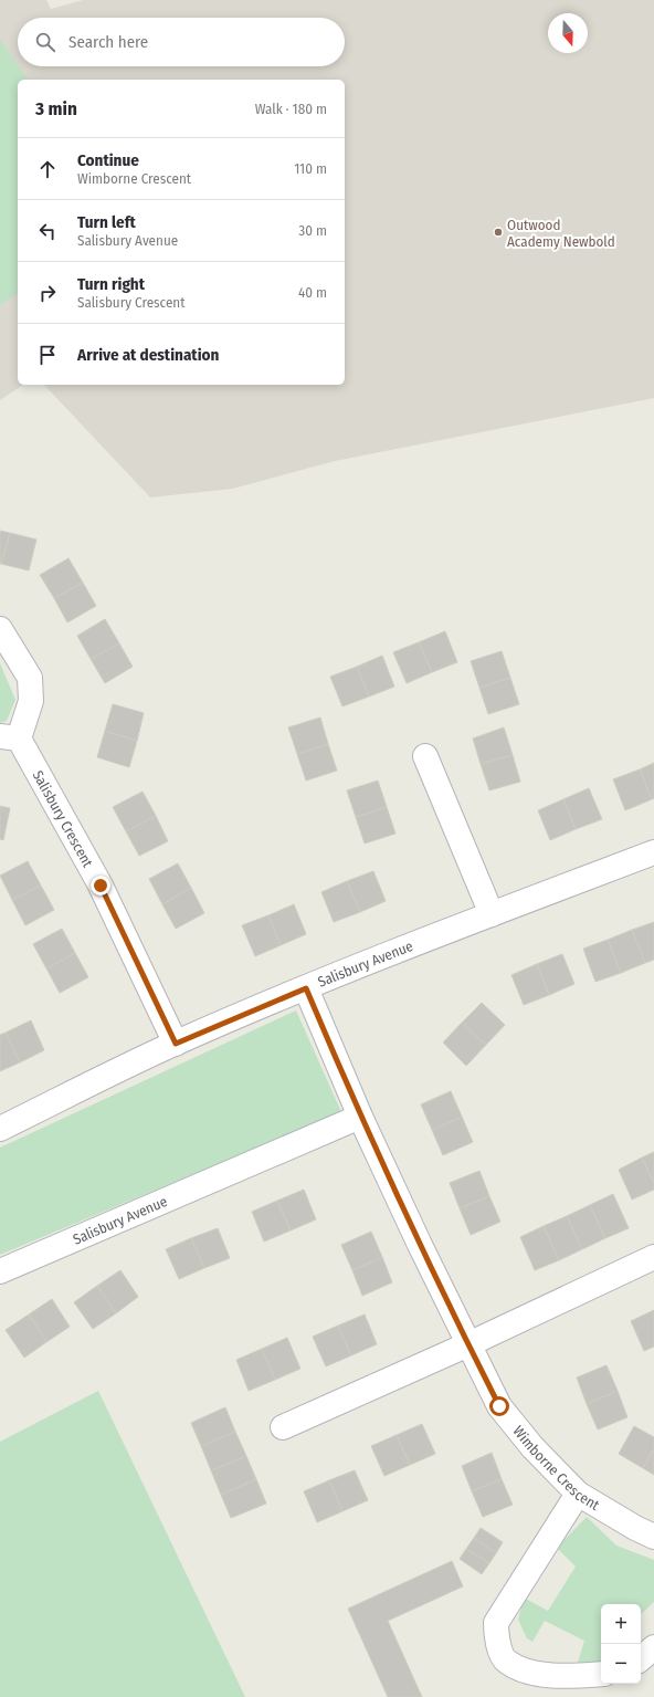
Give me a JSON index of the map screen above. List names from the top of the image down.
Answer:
{
  "streets": {
    "street": ["Salisbury Crescent", "Salisbury Avenue", "Wimborne Crescent"]
  },
  "crossings": [
    ["Salisbury Crescent", "Salisbury Avenue"],
    ["Salisbury Avenue", "Wimborne Crescent"]
  ],
  "places": ["Outwood Academy Newbold"],
  "north": "bottom",
  "page": {
    "search": "Search here",
    "heading": ["3 min", "Walk · 180 m"],
    "list": [
      ["Continue", "Wimborne Crescent", "110 m"],
      ["Turn left", "Salisbury Avenue", "30 m"],
      ["Turn right", "Salisbury Crescent", "40 m"],
      "Arrive at destination"
    ],
    "map_buttons": ["+", "−"]
  }
}
